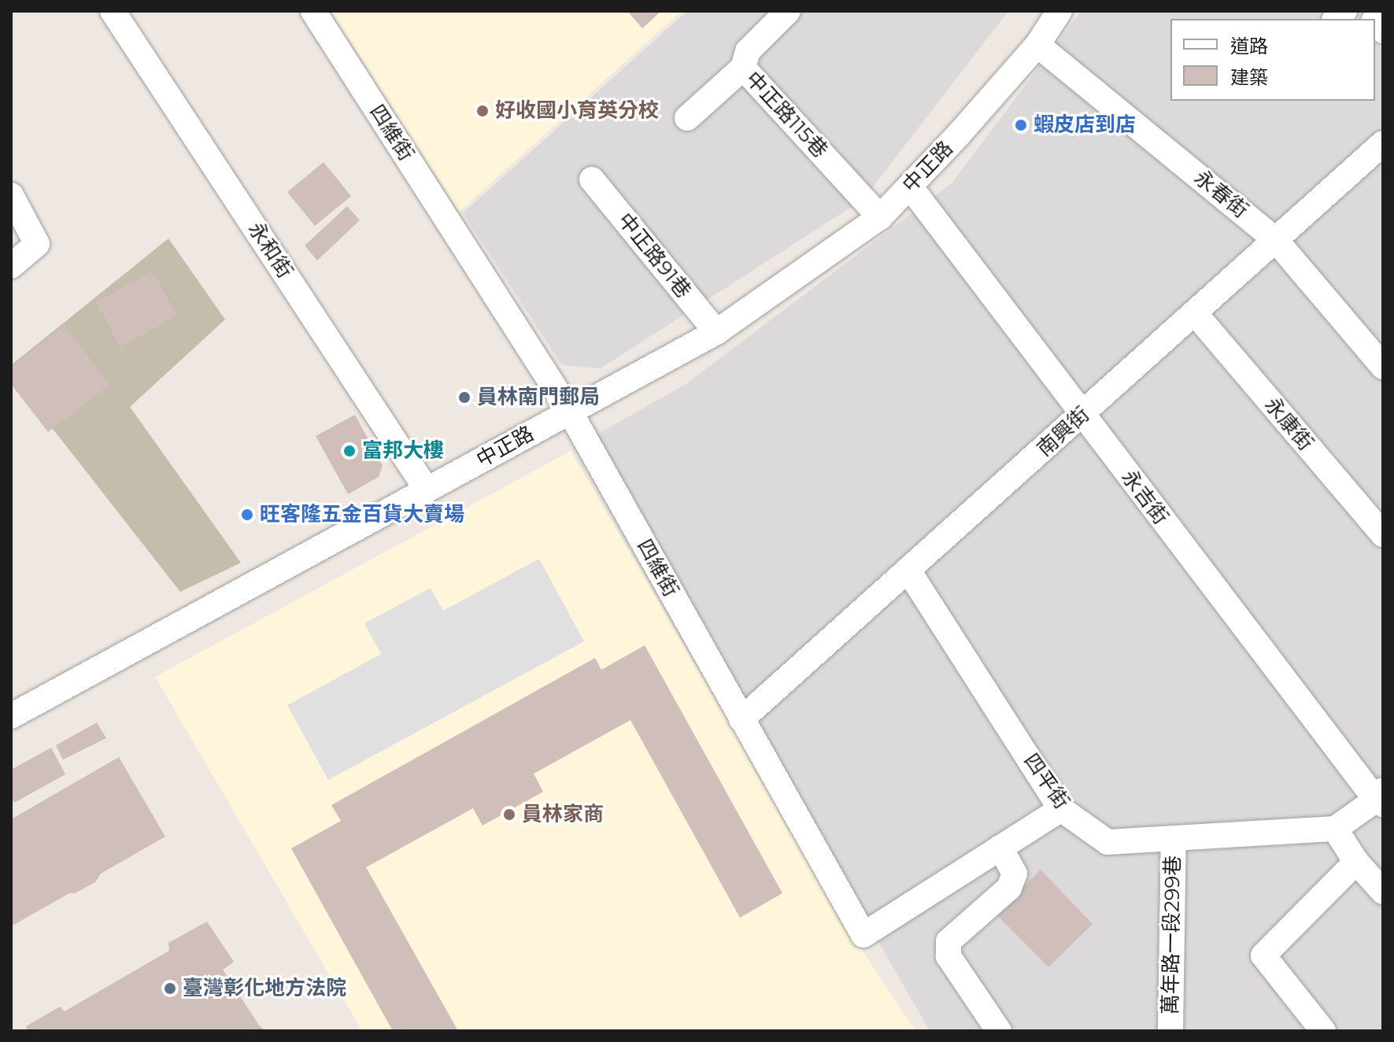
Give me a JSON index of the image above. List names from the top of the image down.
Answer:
{
  "streets": {
    "street": [
      "中正路115巷",
      "四維街",
      "中正路",
      "永春街",
      "永和街",
      "中正路91巷",
      "永康街",
      "南興街",
      "永吉街",
      "四平街",
      "萬年路一段299巷"
    ]
  },
  "crossings": [
    ["中正路115巷", "中正路"],
    ["四維街", "中正路"],
    ["四維街", "南興街"],
    ["四維街", "四平街"],
    ["中正路", "永春街"],
    ["中正路", "永和街"],
    ["中正路", "中正路91巷"],
    ["中正路", "永吉街"],
    ["永春街", "南興街"],
    ["永康街", "南興街"],
    ["南興街", "永吉街"],
    ["南興街", "四平街"],
    ["四平街", "萬年路一段299巷"]
  ],
  "places": [
    "好收國小育英分校",
    "蝦皮店到店",
    "員林南門郵局",
    "富邦大樓",
    "旺客隆五金百貨大賣場",
    "員林家商",
    "臺灣彰化地方法院"
  ],
  "legend": ["道路", "建築"]
}
